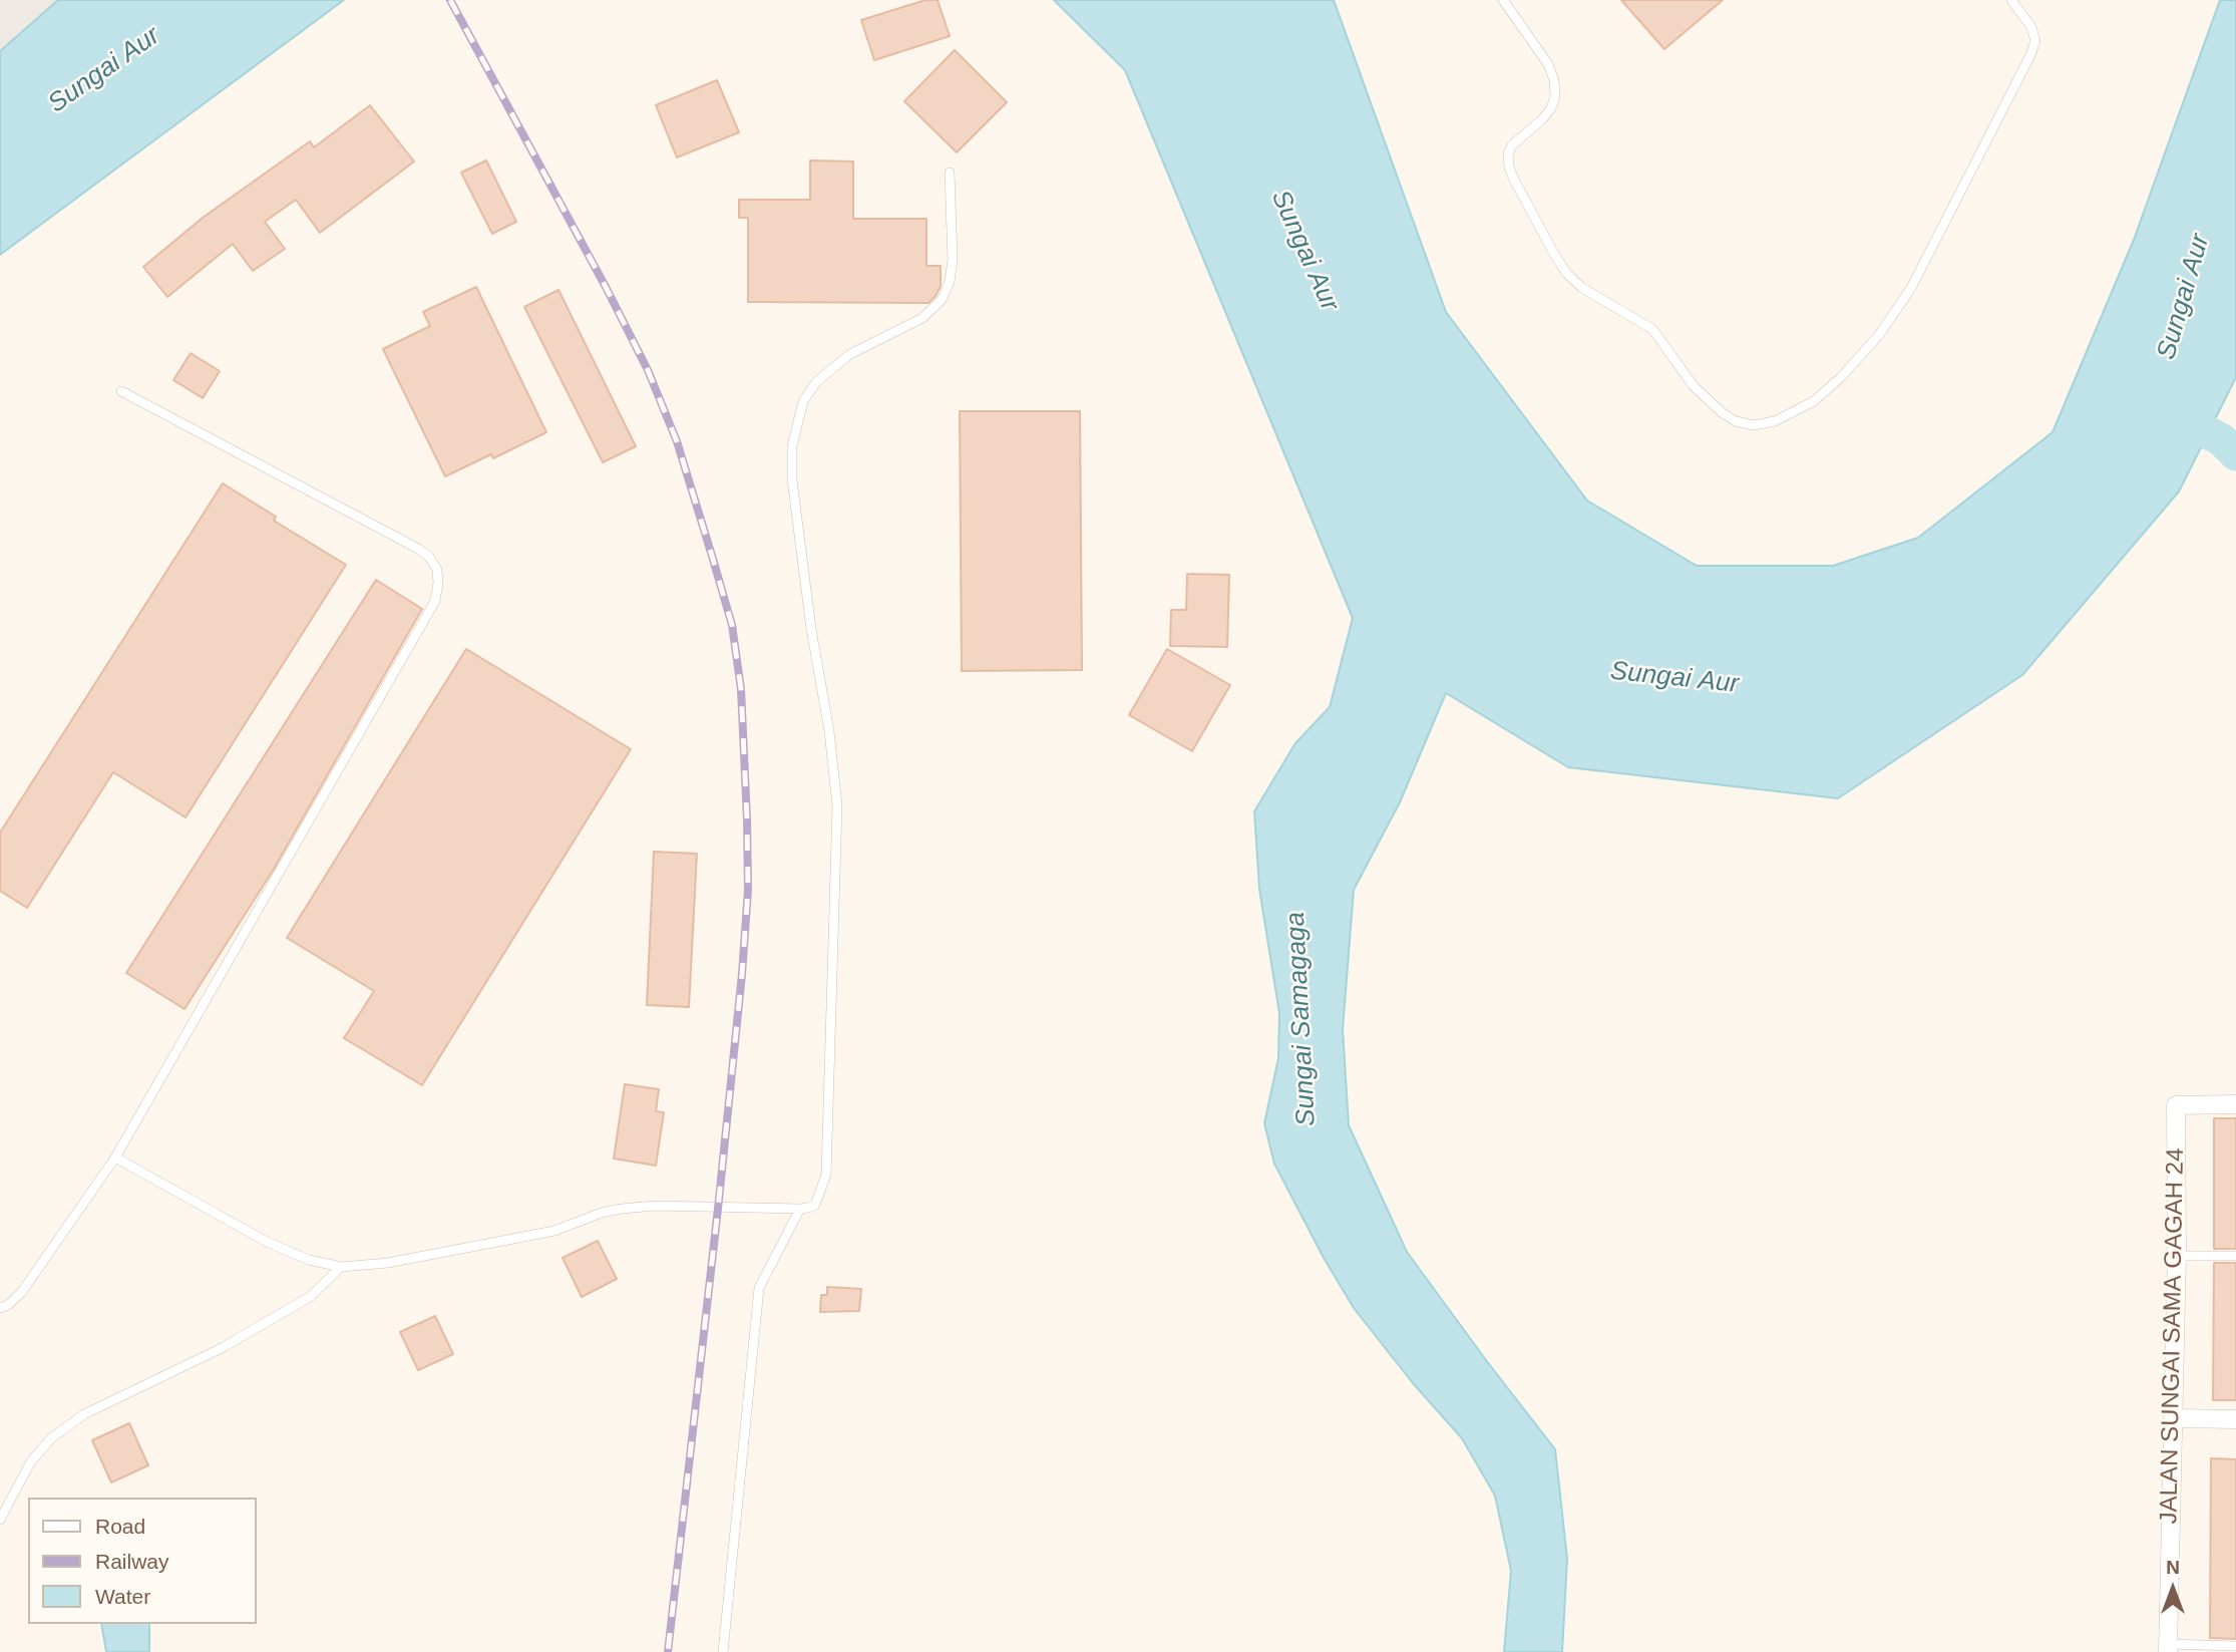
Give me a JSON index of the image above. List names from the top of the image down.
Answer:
{
  "streets": {
    "street": ["JALAN SUNGAI SAMA GAGAH 24"]
  },
  "water": ["Sungai Aur", "Sungai Samagaga"],
  "legend": ["Road", "Railway", "Water"],
  "north": "top"
}
